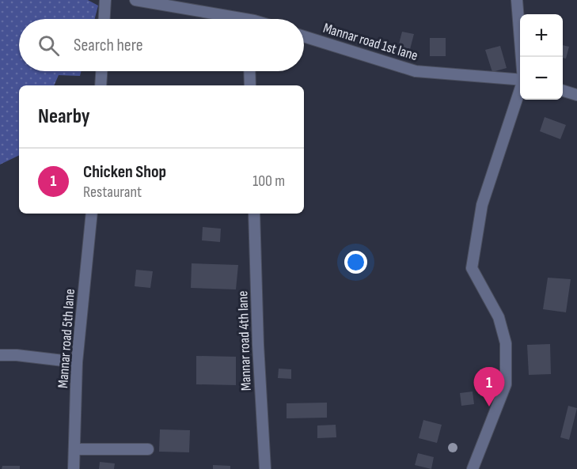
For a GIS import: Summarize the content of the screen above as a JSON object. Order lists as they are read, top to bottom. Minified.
{"streets":{"street":["Mannar road 1st lane","Mannar road 5th lane","Mannar road 4th lane"]},"page":{"map_buttons":["+","−"],"search":"Search here","heading":"Nearby","list":[{"mark":"1","name":"Chicken Shop","note":"Restaurant","value":"100 m"}],"pins":"1"}}
